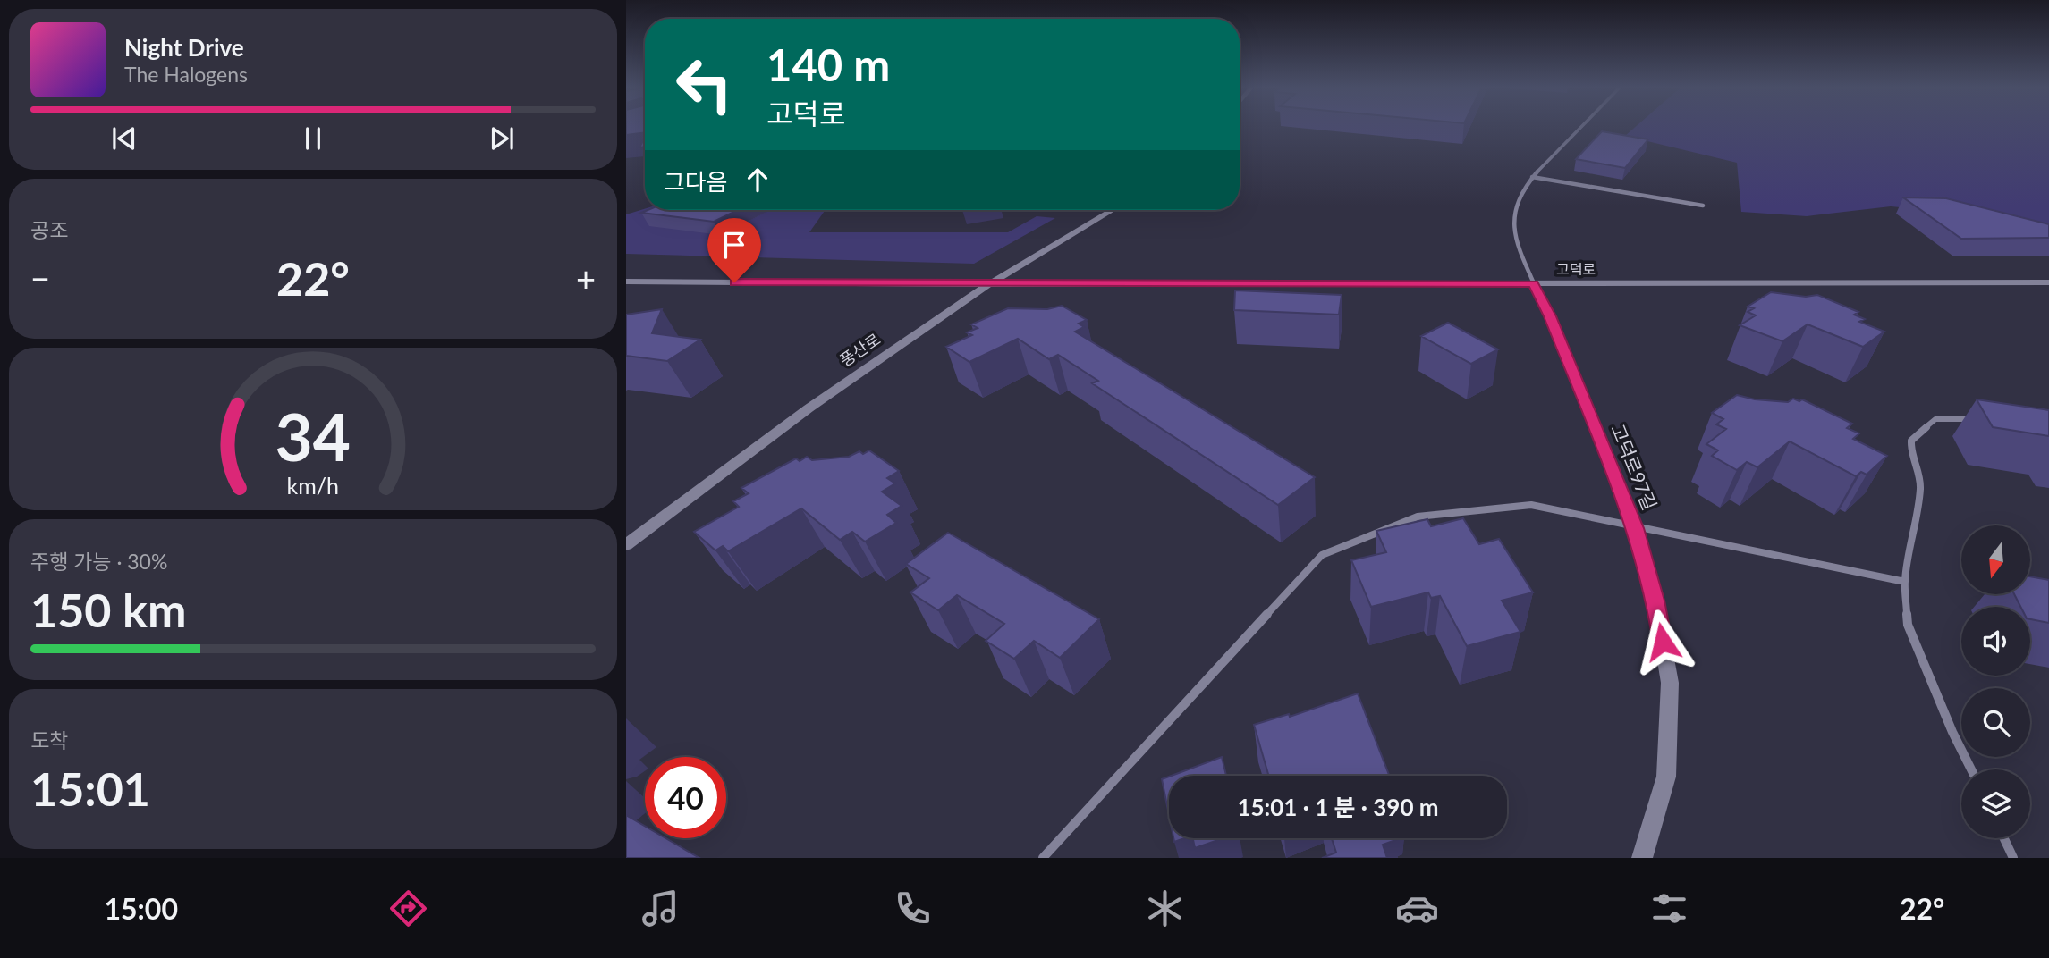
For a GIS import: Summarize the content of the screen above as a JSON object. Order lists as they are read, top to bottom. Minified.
{"streets":{"main road":["고덕로","풍산로","고덕로97길"]},"crossings":[["고덕로","풍산로"],["고덕로","고덕로97길"]],"north":"bottom","page":{"turn":["140 m","고덕로"],"song":["Night Drive","The Halogens"],"then":"그다음","tile":["공조",["주행 가능 · 30%","150 km"],["도착","15:01"]],"heat":["−","22°","+"],"limit":"40","trip":"15:01 · 1 분 · 390 m","tabs":["15:00","22°"],"gauge":["34","km/h"]}}
